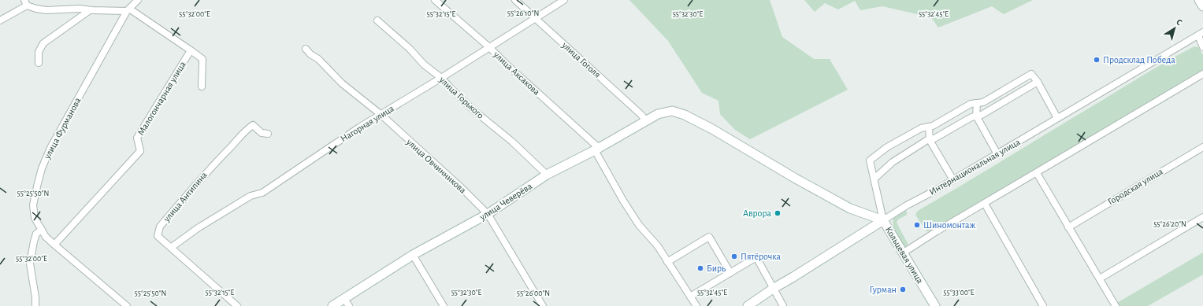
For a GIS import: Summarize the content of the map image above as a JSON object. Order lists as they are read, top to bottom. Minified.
{"streets":{"street":["улица Гоголя","улица Аксакова","улица Горького","Малогончарная улица","Нагорная улица","улица Фурманова","улица Овчинникова","Интернациональная улица","Городская улица","улица Антипина","улица Чеверёва","Кольцевая улица"]},"crossings":[["улица Гоголя","Нагорная улица"],["улица Гоголя","улица Чеверёва"],["улица Аксакова","Нагорная улица"],["улица Аксакова","улица Чеверёва"],["улица Горького","Нагорная улица"],["улица Горького","улица Чеверёва"],["Малогончарная улица","улица Фурманова"],["Нагорная улица","улица Овчинникова"],["Нагорная улица","улица Антипина"],["улица Овчинникова","улица Чеверёва"],["Интернациональная улица","улица Чеверёва"],["Интернациональная улица","Кольцевая улица"],["улица Чеверёва","Кольцевая улица"]],"places":["Продсклад Победа","Аврора","Шиномонтаж","Пятёрочка","Бирь","Гурман"],"north":"top right","coordinates":["55°26'10\"N","55°32'00\"E","55°32'15\"E","55°32'30\"E","55°32'45\"E","55°25'50\"N","55°26'20\"N","55°33'00\"E","55°26'00\"N"]}
